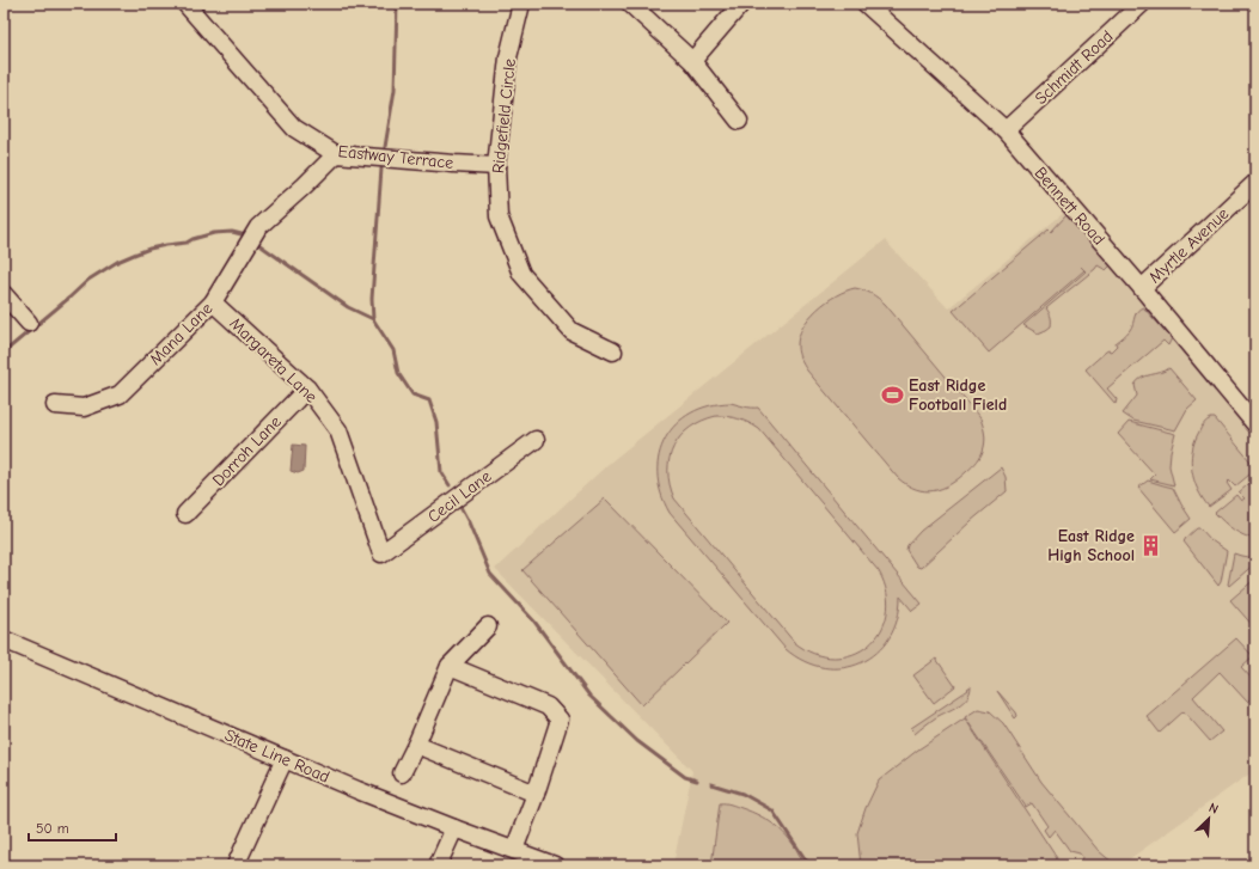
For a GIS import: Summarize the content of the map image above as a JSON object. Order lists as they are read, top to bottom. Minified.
{"streets":{"street":["Schmidt Road","Ridgefield Circle","Eastway Terrace","Bennett Road","Myrtle Avenue","Mana Lane","Margareta Lane","Dorroh Lane","Cecil Lane","State Line Road"]},"crossings":[["Schmidt Road","Bennett Road"],["Ridgefield Circle","Eastway Terrace"],["Eastway Terrace","Mana Lane"],["Bennett Road","Myrtle Avenue"],["Mana Lane","Margareta Lane"],["Margareta Lane","Dorroh Lane"],["Margareta Lane","Cecil Lane"]],"places":{"sports":["East Ridge Football Field"],"building":["East Ridge High School"]},"scale_bar":"50 m","north":"top right"}
